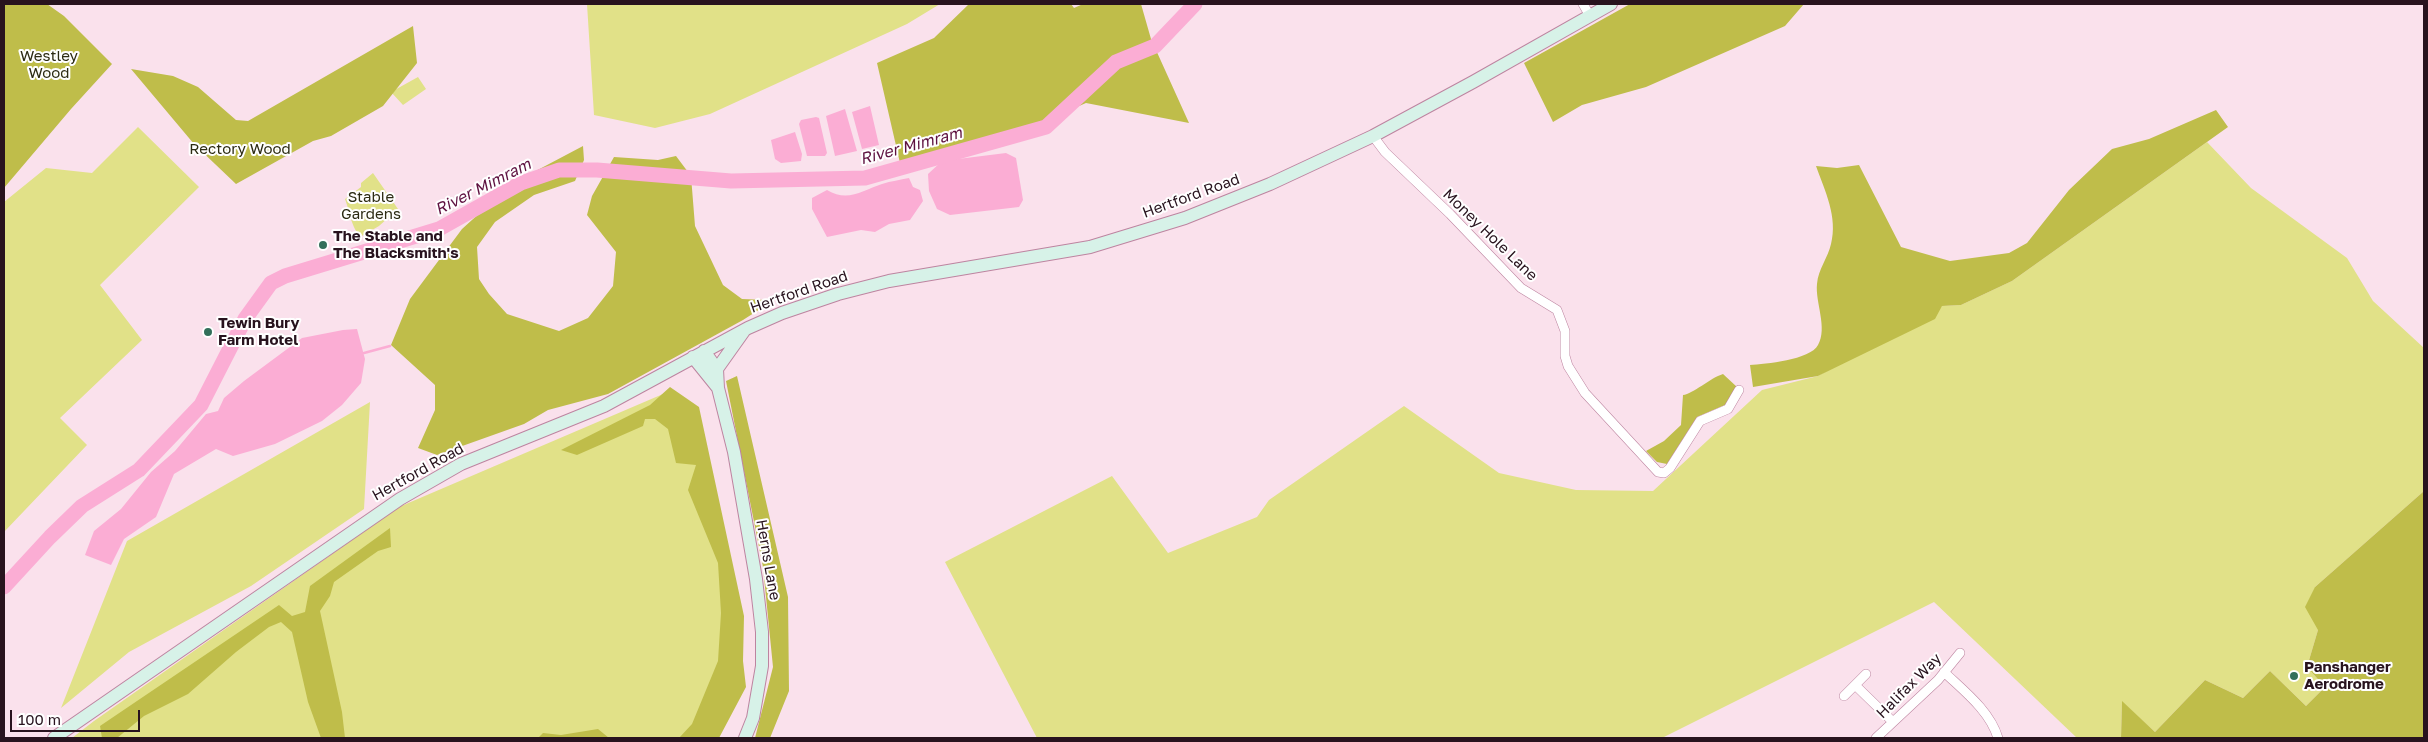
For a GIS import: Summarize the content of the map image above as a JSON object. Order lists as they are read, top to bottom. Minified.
{"streets":{"main road":["Hertford Road","Herns Lane"],"street":["Money Hole Lane","Halifax Way"]},"crossings":[["Hertford Road","Money Hole Lane"],["Hertford Road","Herns Lane"]],"water":["River Mimram"],"parks":["Westley Wood","Rectory Wood","Stable Gardens"],"places":["The Stable and The Blacksmith's","Tewin Bury Farm Hotel","Panshanger Aerodrome"],"scale_bar":"100 m"}
